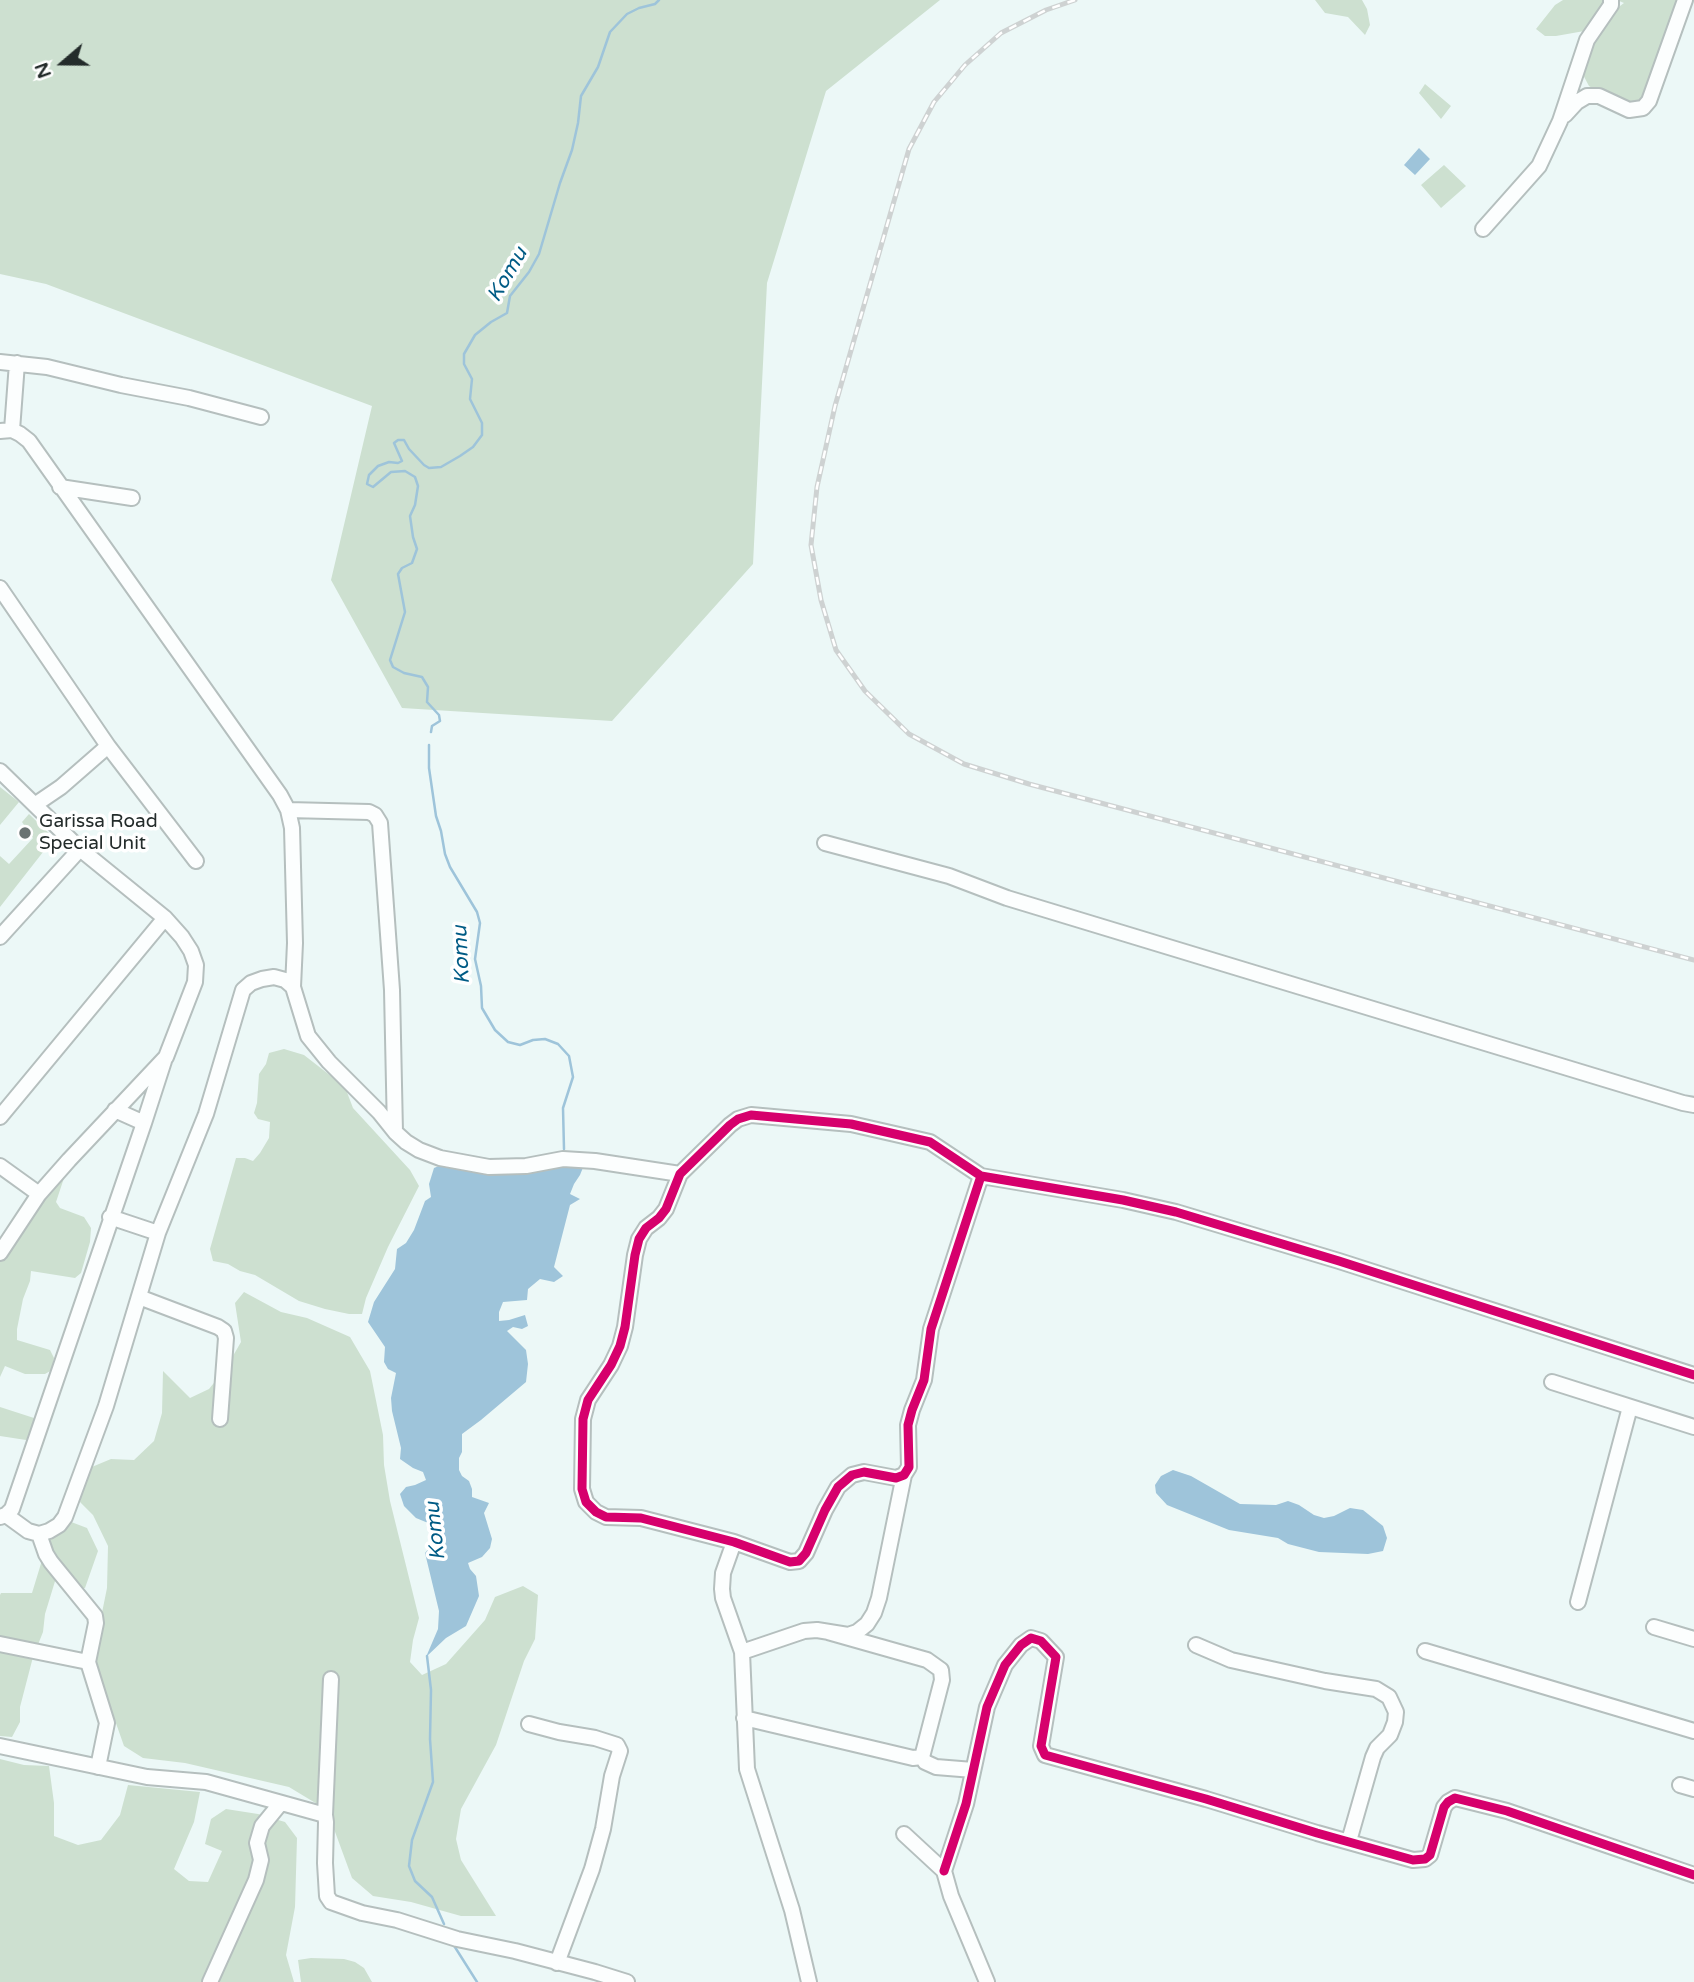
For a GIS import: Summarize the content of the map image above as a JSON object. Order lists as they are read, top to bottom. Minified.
{"water":["Komu"],"places":["Garissa Road Special Unit"],"north":"left"}
